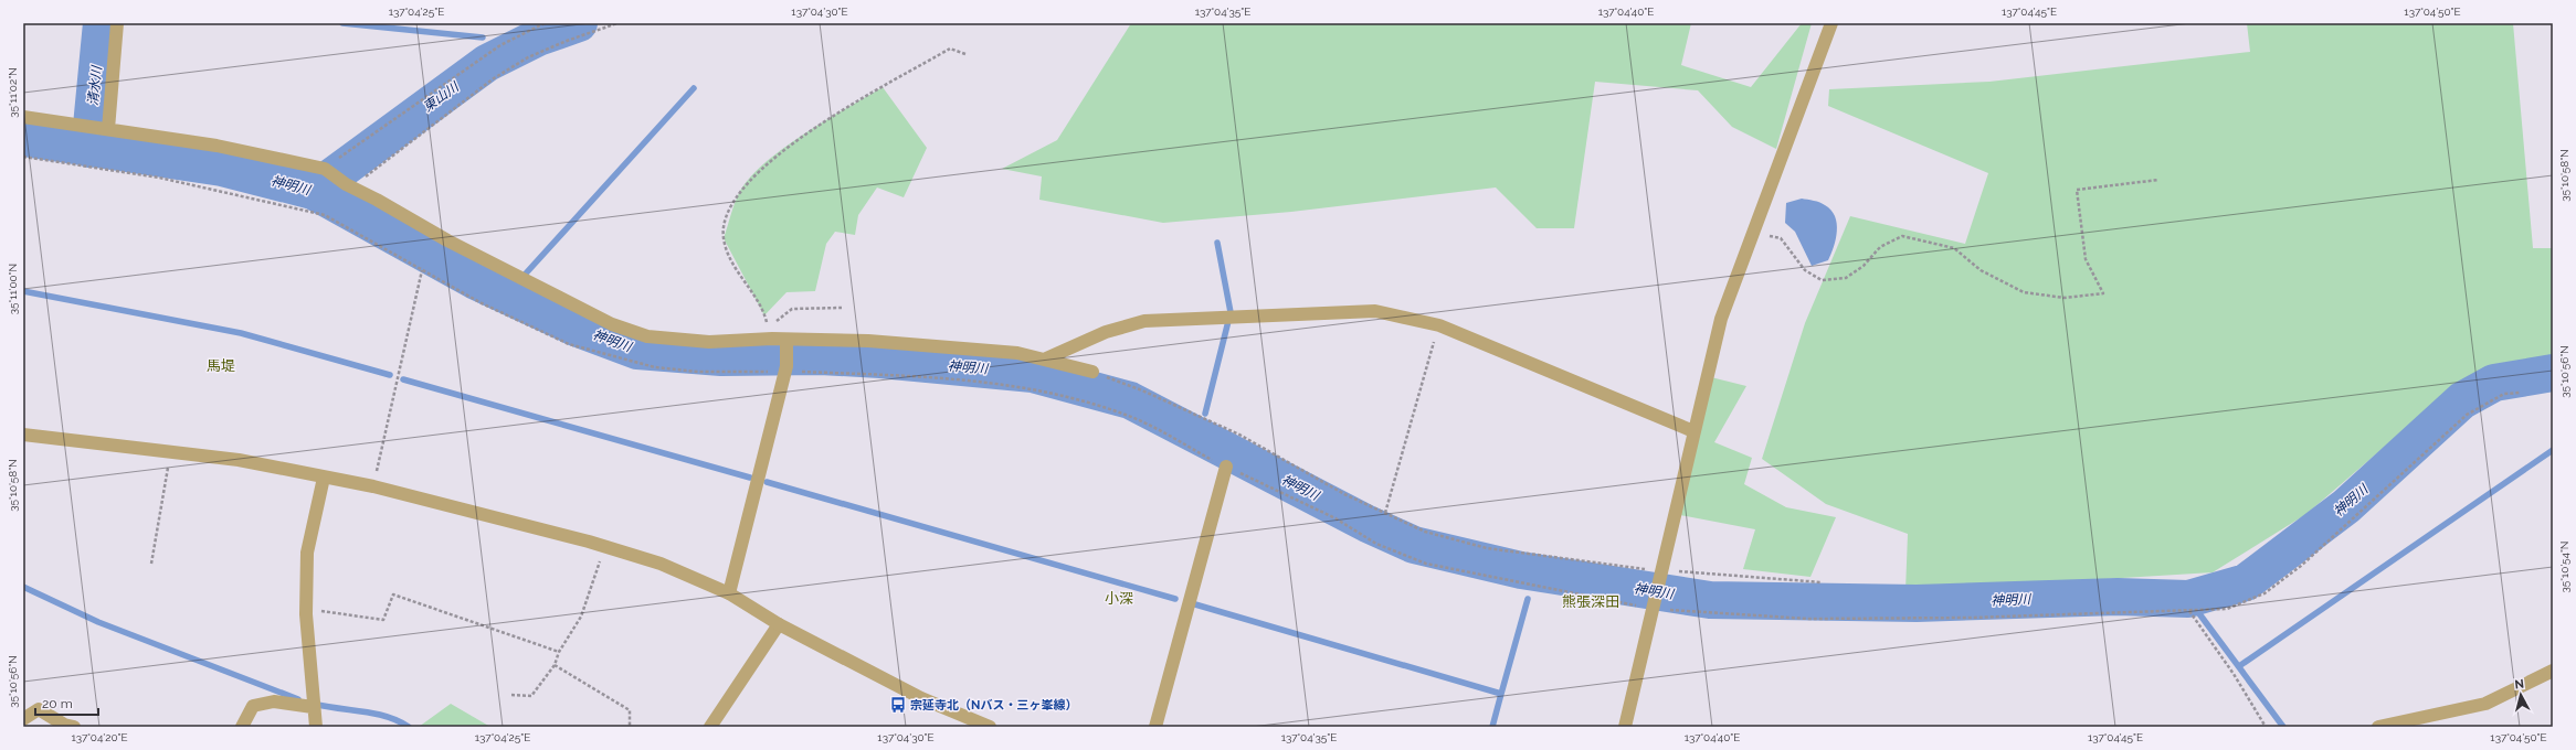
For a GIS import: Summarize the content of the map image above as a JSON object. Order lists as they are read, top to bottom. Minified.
{"districts":["馬堤","小深","熊張深田"],"water":["清水川","東山川","神明川"],"places":{"bus stop":["宗延寺北（Nバス・三ヶ峯線）"]},"scale_bar":"20 m","north":"top","coordinates":["137°04'25\"E","137°04'30\"E","137°04'35\"E","137°04'40\"E","137°04'45\"E","137°04'50\"E","35°11'02\"N","35°10'58\"N","35°11'00\"N","35°10'56\"N","35°10'54\"N","137°04'20\"E"]}
